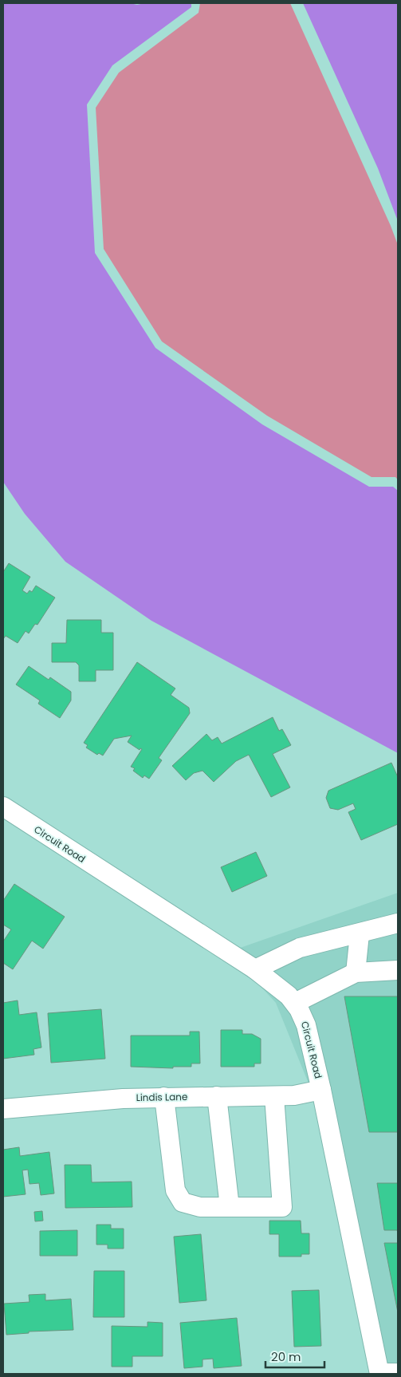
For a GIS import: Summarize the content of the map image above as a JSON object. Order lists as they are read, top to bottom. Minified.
{"streets":{"street":["Circuit Road","Lindis Lane"]},"crossings":[["Circuit Road","Lindis Lane"]],"scale_bar":"20 m"}
